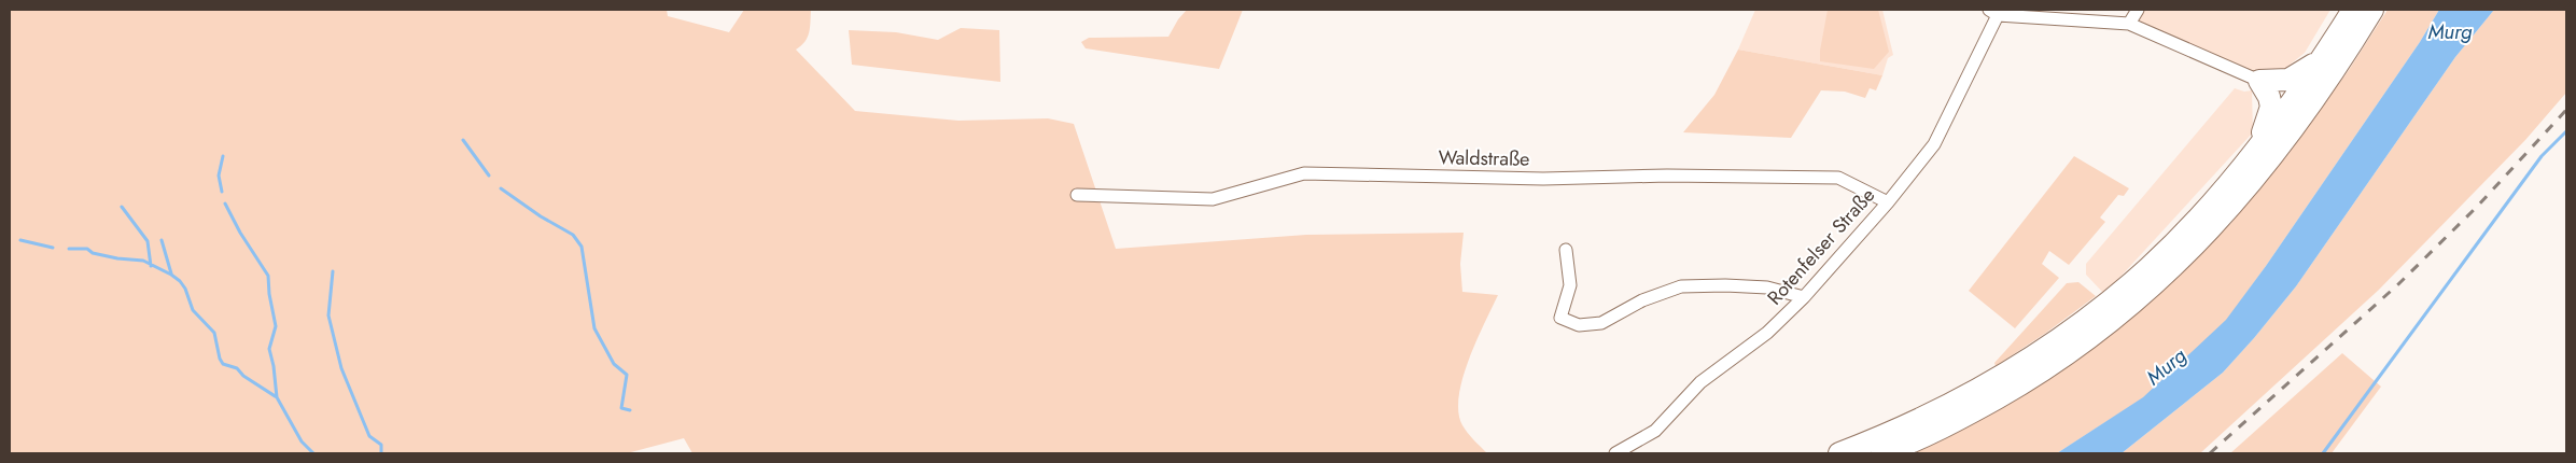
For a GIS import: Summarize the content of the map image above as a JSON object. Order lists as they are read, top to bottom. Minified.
{"streets":{"street":["Waldstraße","Rotenfelser Straße"]},"crossings":[["Waldstraße","Rotenfelser Straße"]],"water":["Murg"]}
